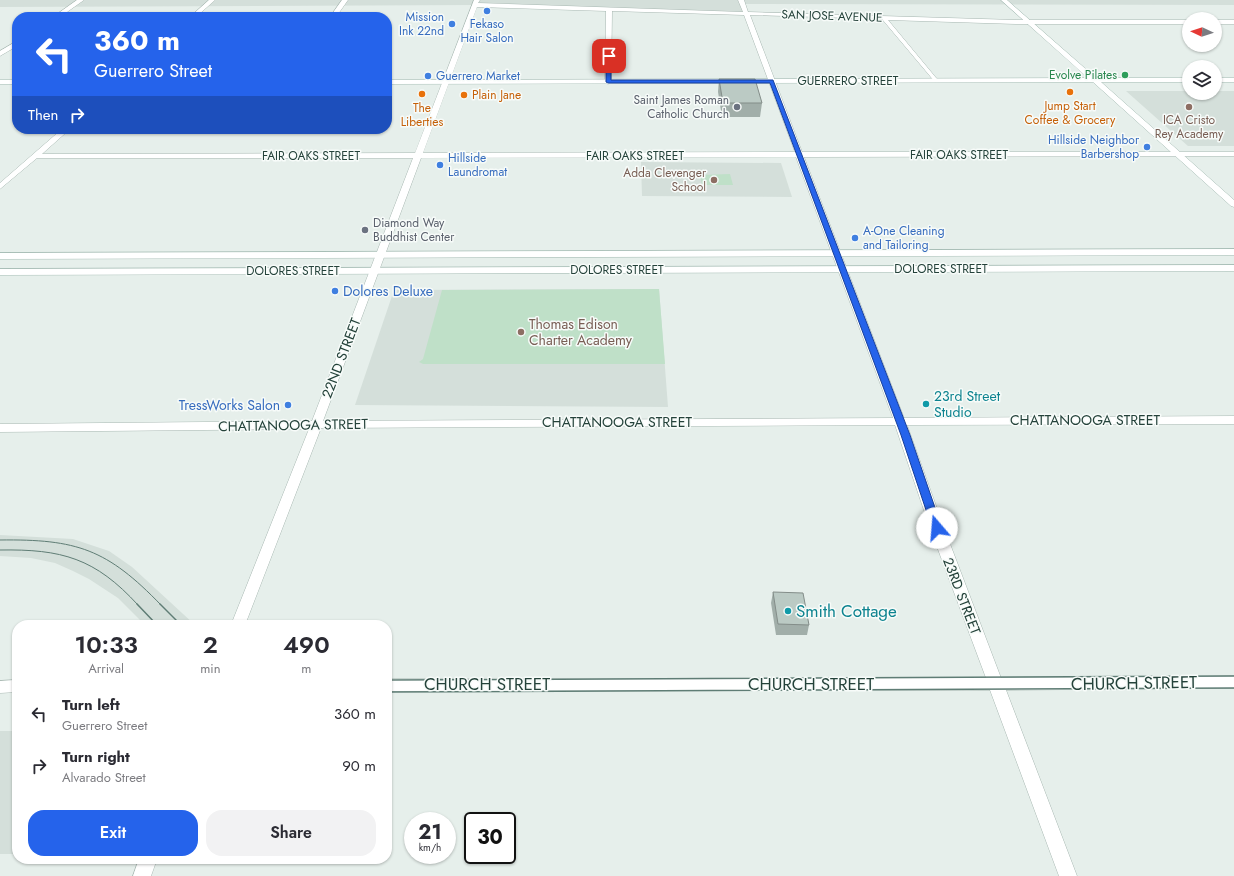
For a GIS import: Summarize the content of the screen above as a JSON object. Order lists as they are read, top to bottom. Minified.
{"streets":{"street":["SAN JOSE AVENUE","GUERRERO STREET","FAIR OAKS STREET","DOLORES STREET","22ND STREET","CHATTANOOGA STREET","23RD STREET","CHURCH STREET"]},"crossings":[["SAN JOSE AVENUE","22ND STREET"],["SAN JOSE AVENUE","23RD STREET"],["GUERRERO STREET","22ND STREET"],["GUERRERO STREET","23RD STREET"],["FAIR OAKS STREET","22ND STREET"],["FAIR OAKS STREET","23RD STREET"],["DOLORES STREET","22ND STREET"],["DOLORES STREET","23RD STREET"],["22ND STREET","CHATTANOOGA STREET"],["CHATTANOOGA STREET","23RD STREET"],["23RD STREET","CHURCH STREET"]],"places":["Fekaso Hair Salon","Mission Ink 22nd","Evolve Pilates","Guerrero Market","Jump Start Coffee & Grocery","The Liberties","Plain Jane","Saint James Roman Catholic Church","ICA Cristo Rey Academy","Hillside Neighbor Barbershop","Hillside Laundromat","Adda Clevenger School","Diamond Way Buddhist Center","A-One Cleaning and Tailoring","Dolores Deluxe","Thomas Edison Charter Academy","23rd Street Studio","TressWorks Salon","Smith Cottage"],"north":"left","page":{"turn":["360 m","Guerrero Street"],"then":"Then","eta":["10:33","Arrival","2","min","490","m"],"list":[{"name":"Turn left","note":"Guerrero Street","value":"360 m"},{"name":"Turn right","note":"Alvarado Street","value":"90 m"}],"buttons":["Exit","Share"],"speed":"21 km/h","limit":"30"}}
